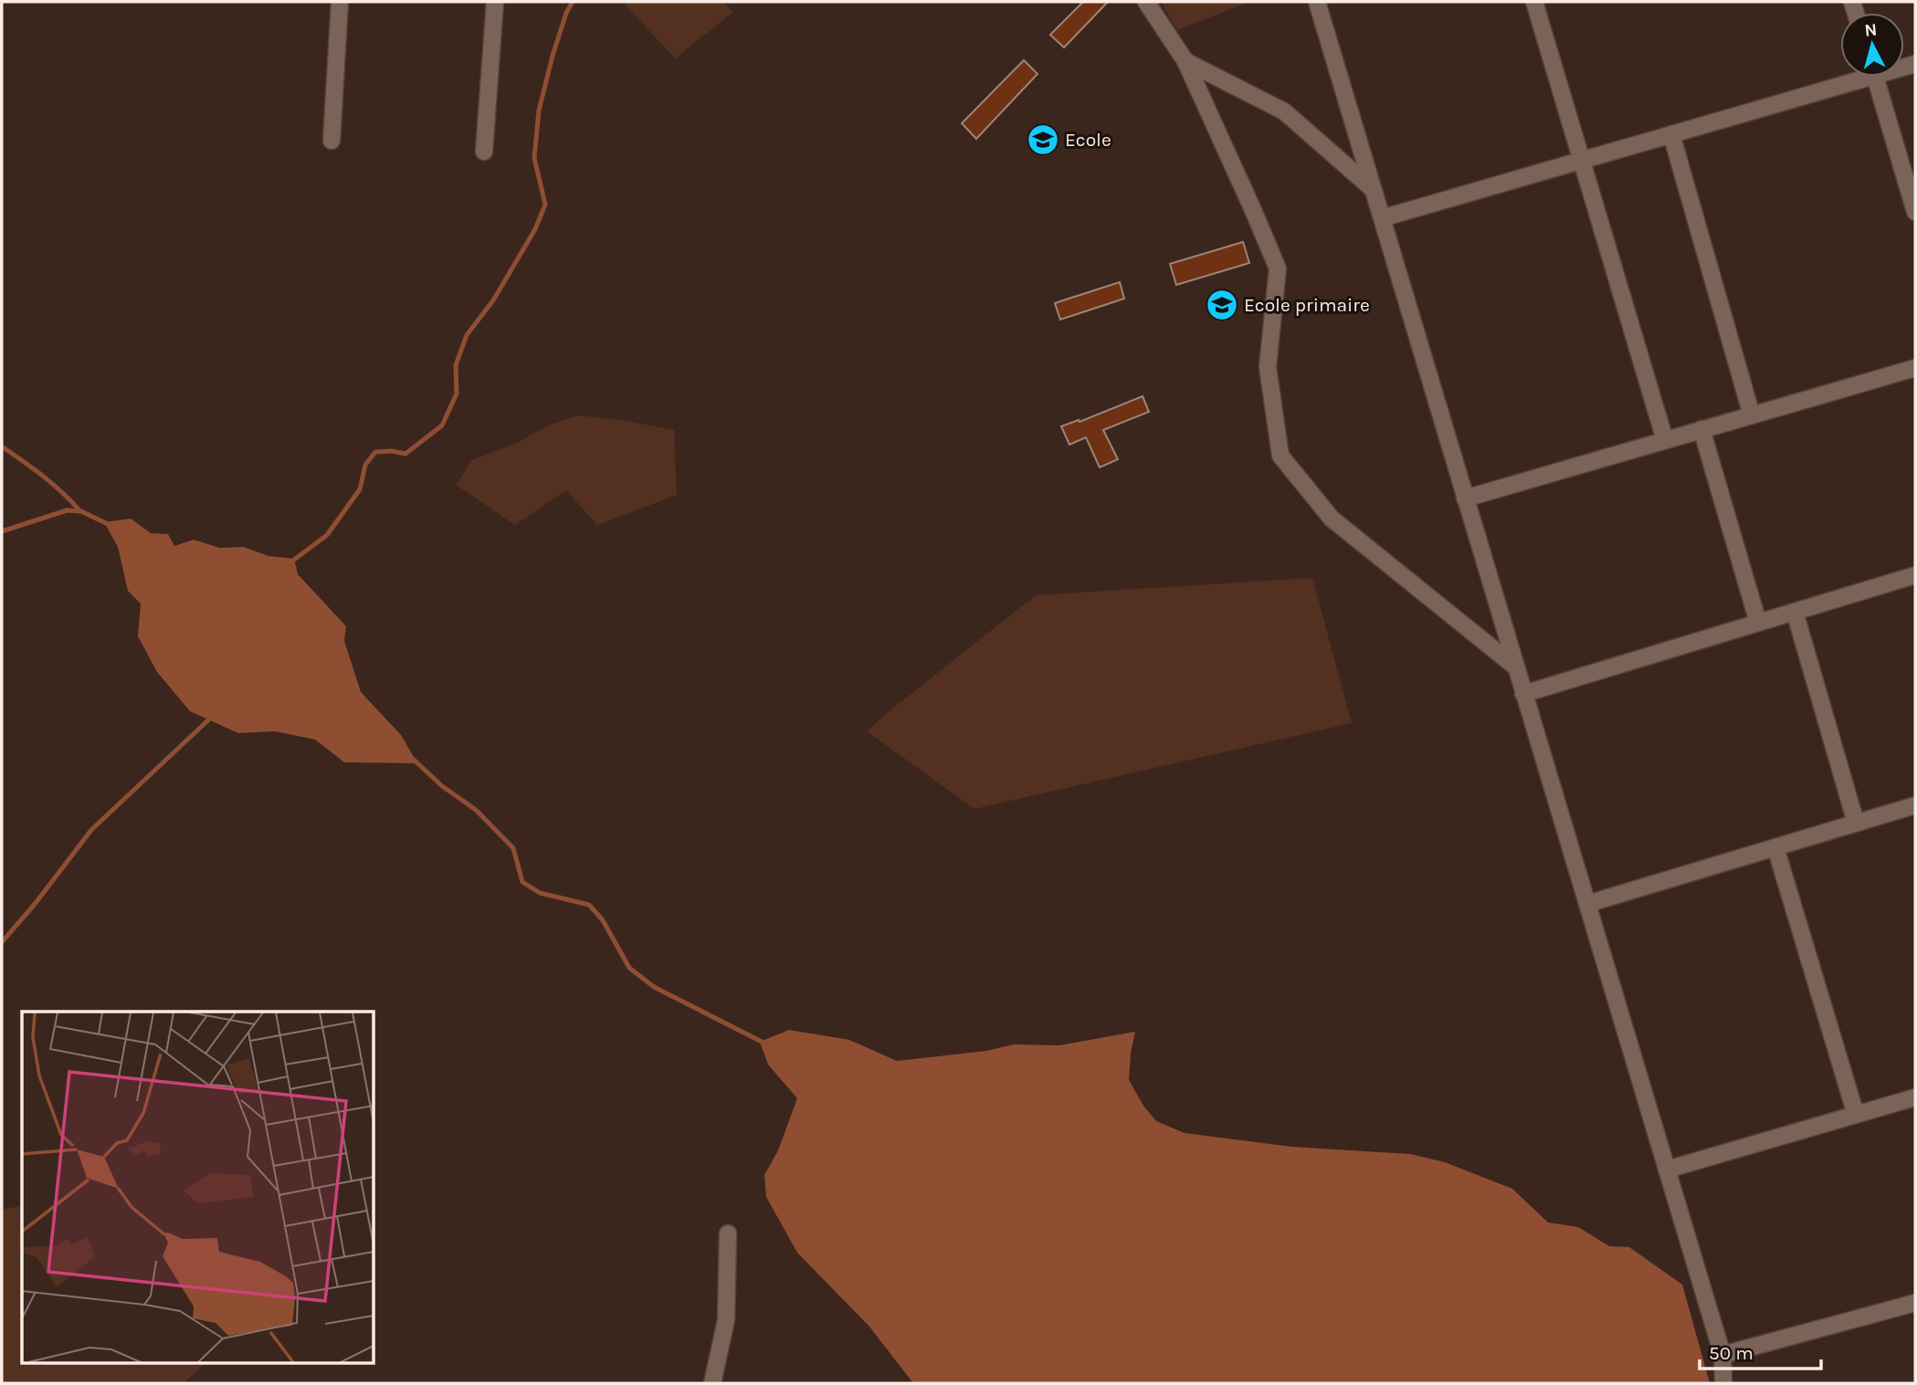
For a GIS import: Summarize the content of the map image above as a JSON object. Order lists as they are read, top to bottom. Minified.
{"places":{"school or university":["Ecole","Ecole primaire"]},"scale_bar":"50 m","north":"top"}
